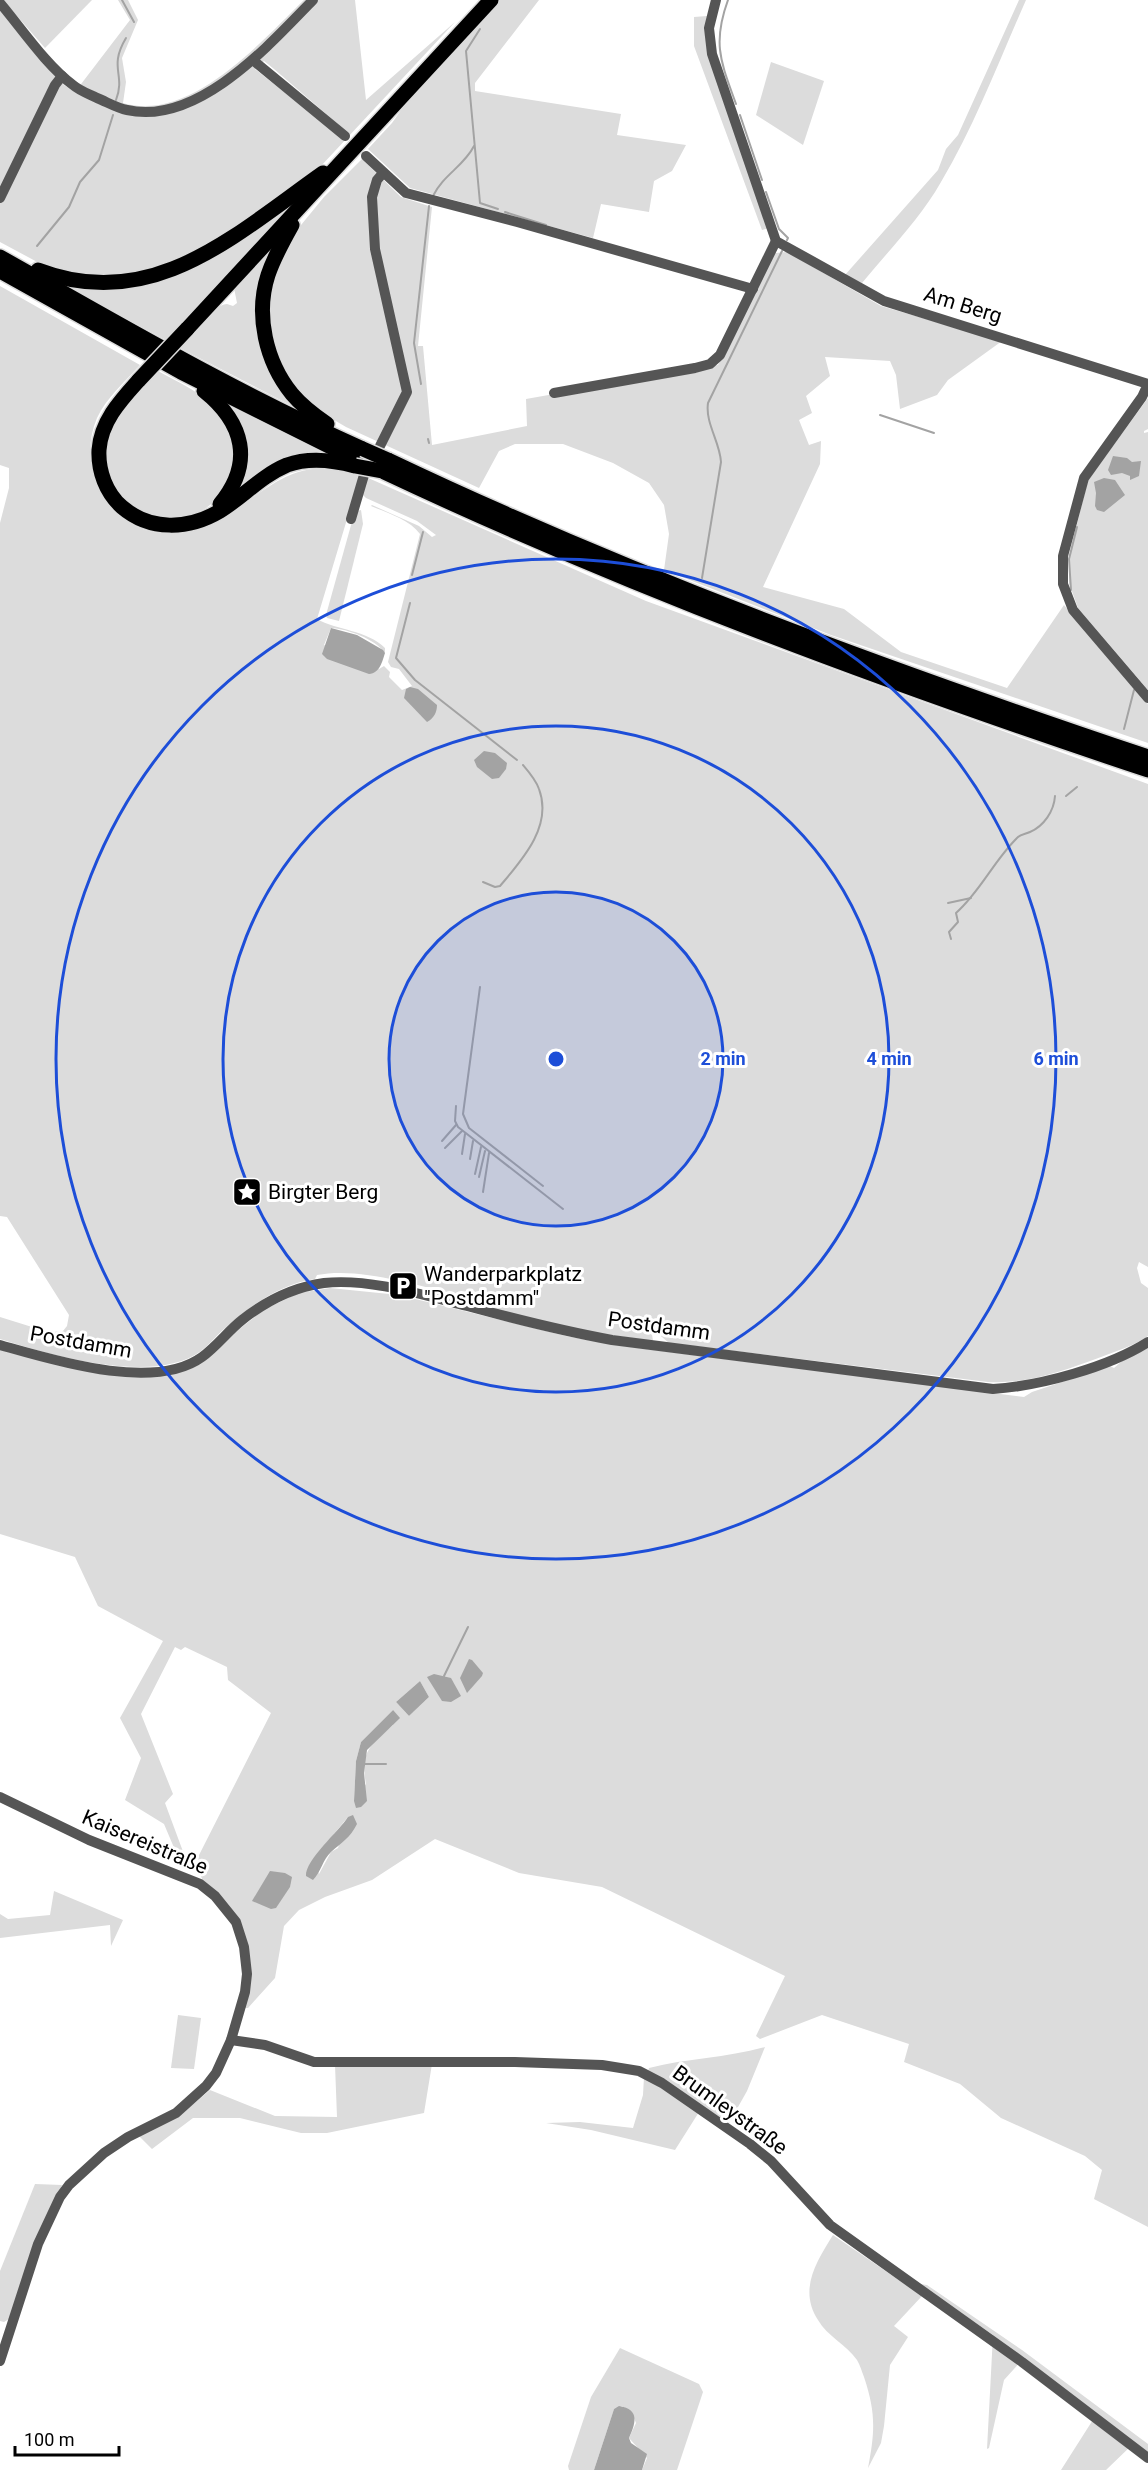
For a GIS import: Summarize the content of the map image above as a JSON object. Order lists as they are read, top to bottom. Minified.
{"streets":{"street":["Am Berg","Postdamm","Kaisereistraße","Brumleystraße"]},"crossings":[["Kaisereistraße","Brumleystraße"]],"places":{"place":["Birgter Berg"],"parking":["Wanderparkplatz \"Postdamm\""]},"scale_bar":"100 m","rings":["2 min","4 min","6 min"]}
